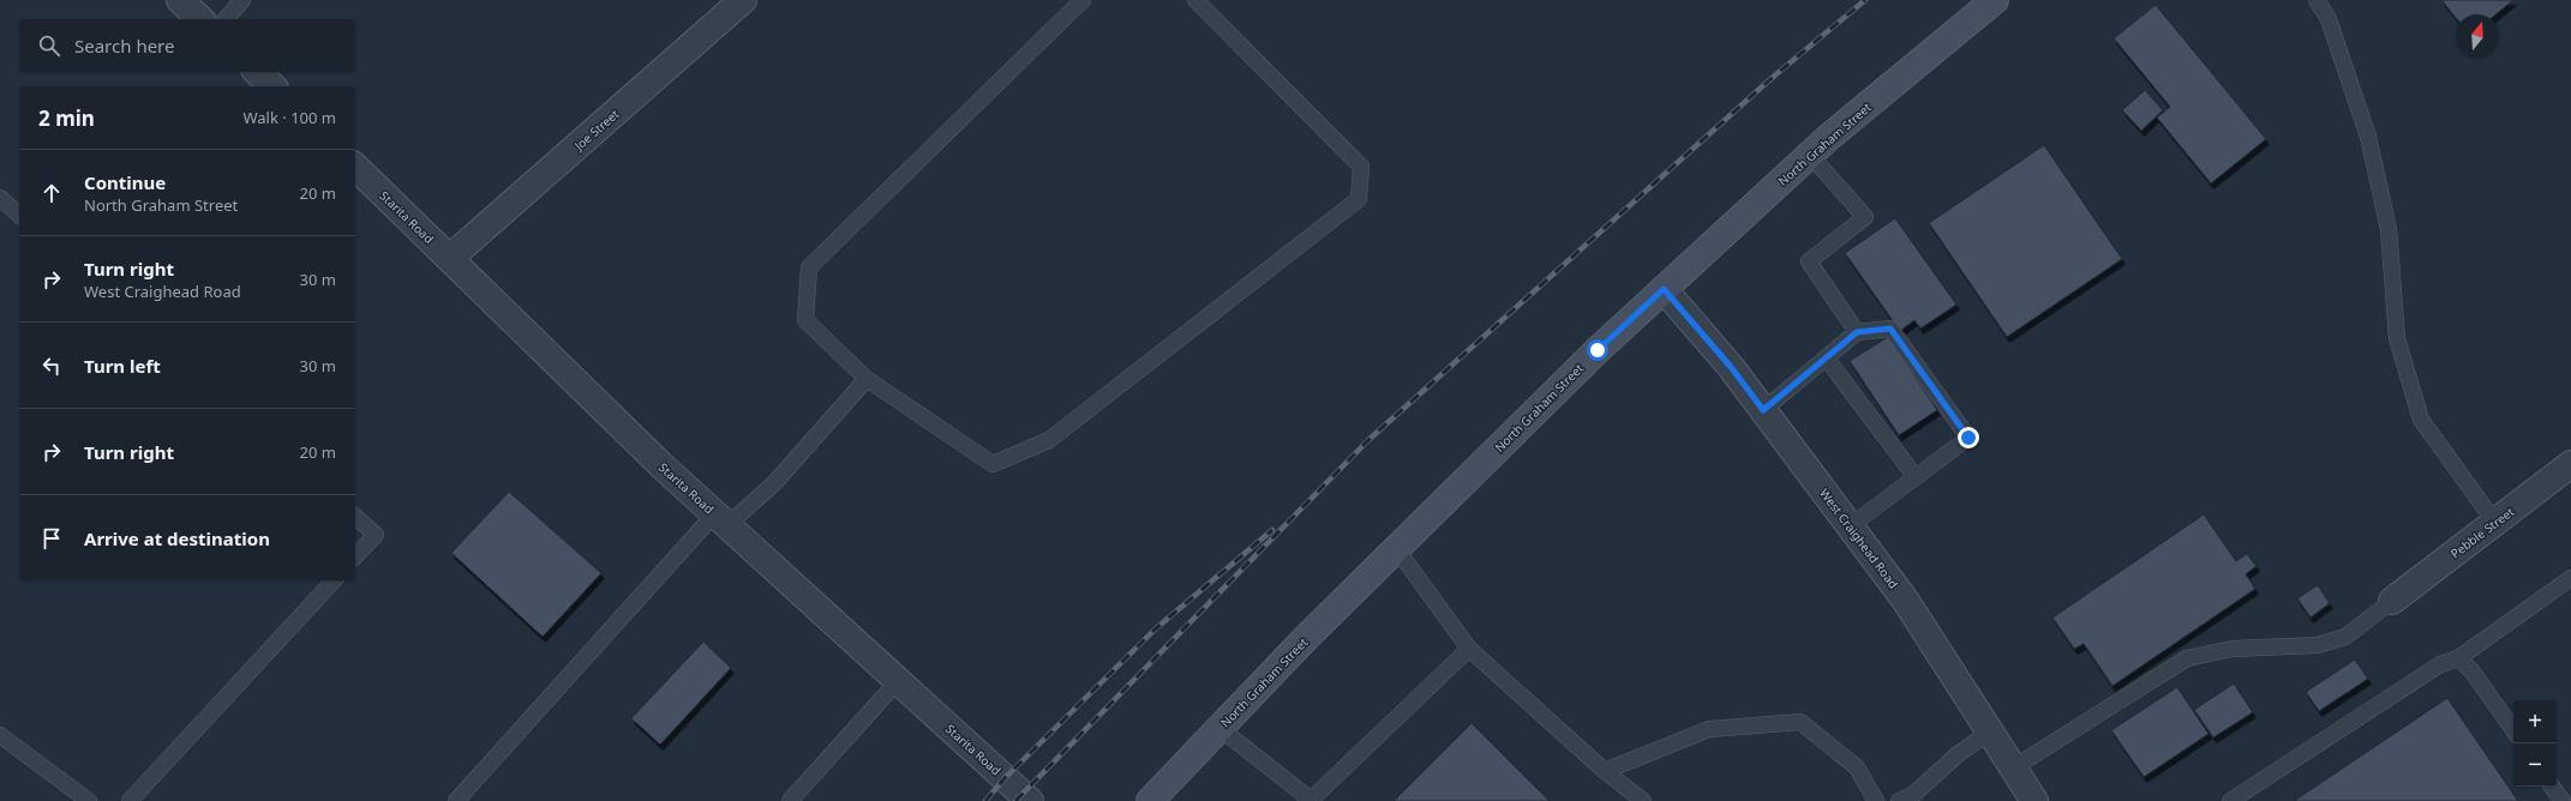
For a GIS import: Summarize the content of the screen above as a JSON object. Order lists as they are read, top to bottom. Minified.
{"streets":{"main road":["North Graham Street"],"street":["Joe Street","Starita Road","Pebble Street","West Craighead Road"]},"crossings":[["Joe Street","Starita Road"],["North Graham Street","West Craighead Road"]],"north":"top","page":{"search":"Search here","heading":["2 min","Walk · 100 m"],"list":[["Continue","North Graham Street","20 m"],["Turn right","West Craighead Road","30 m"],["Turn left","30 m"],["Turn right","20 m"],"Arrive at destination"],"map_buttons":["+","−"]}}
